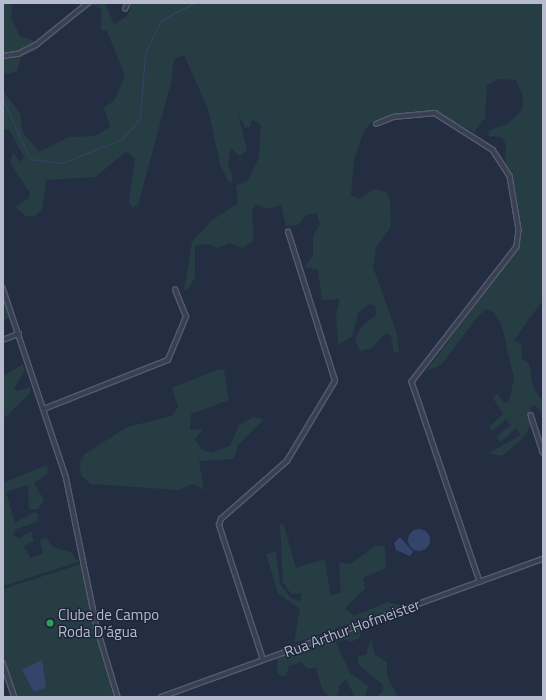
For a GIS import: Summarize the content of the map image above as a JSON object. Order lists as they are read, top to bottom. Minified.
{"streets":{"street":["Rua Arthur Hofmeister"]},"places":["Clube de Campo Roda D'água"]}
